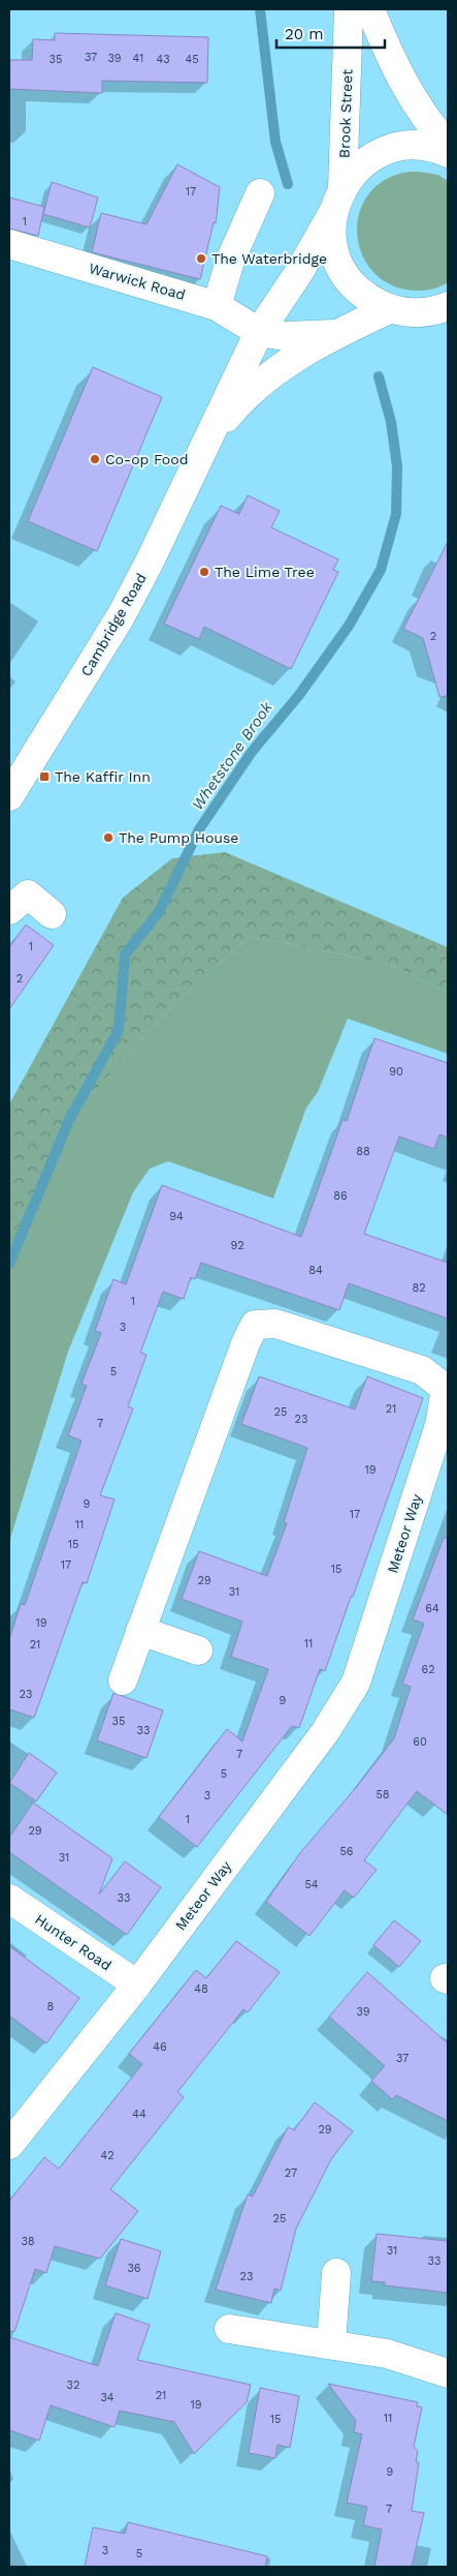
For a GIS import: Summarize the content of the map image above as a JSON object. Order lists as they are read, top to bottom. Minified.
{"streets":{"street":["Brook Street","Warwick Road","Cambridge Road","Meteor Way","Hunter Road"]},"crossings":[["Brook Street","Cambridge Road"],["Warwick Road","Cambridge Road"],["Meteor Way","Hunter Road"]],"water":["Whetstone Brook"],"places":{"other":["The Waterbridge","Co-op Food","The Lime Tree","The Pump House"],"transit":["The Kaffir Inn"]},"house_numbers":["37","39","41","35","43","45","17","1","2","1","2","90","88","86","94","92","84","82","1","3","5","21","25","23","7","19","9","17","11","15","17","15","29","31","64","19","11","21","62","23","9","35","33","60","7","5","58","3","1","29","56","31","54","33","48","8","39","46","37","44","29","42","27","25","38","31","33","36","23","32","21","34","19","11","15","9","7","3","5"],"scale_bar":"20 m"}
